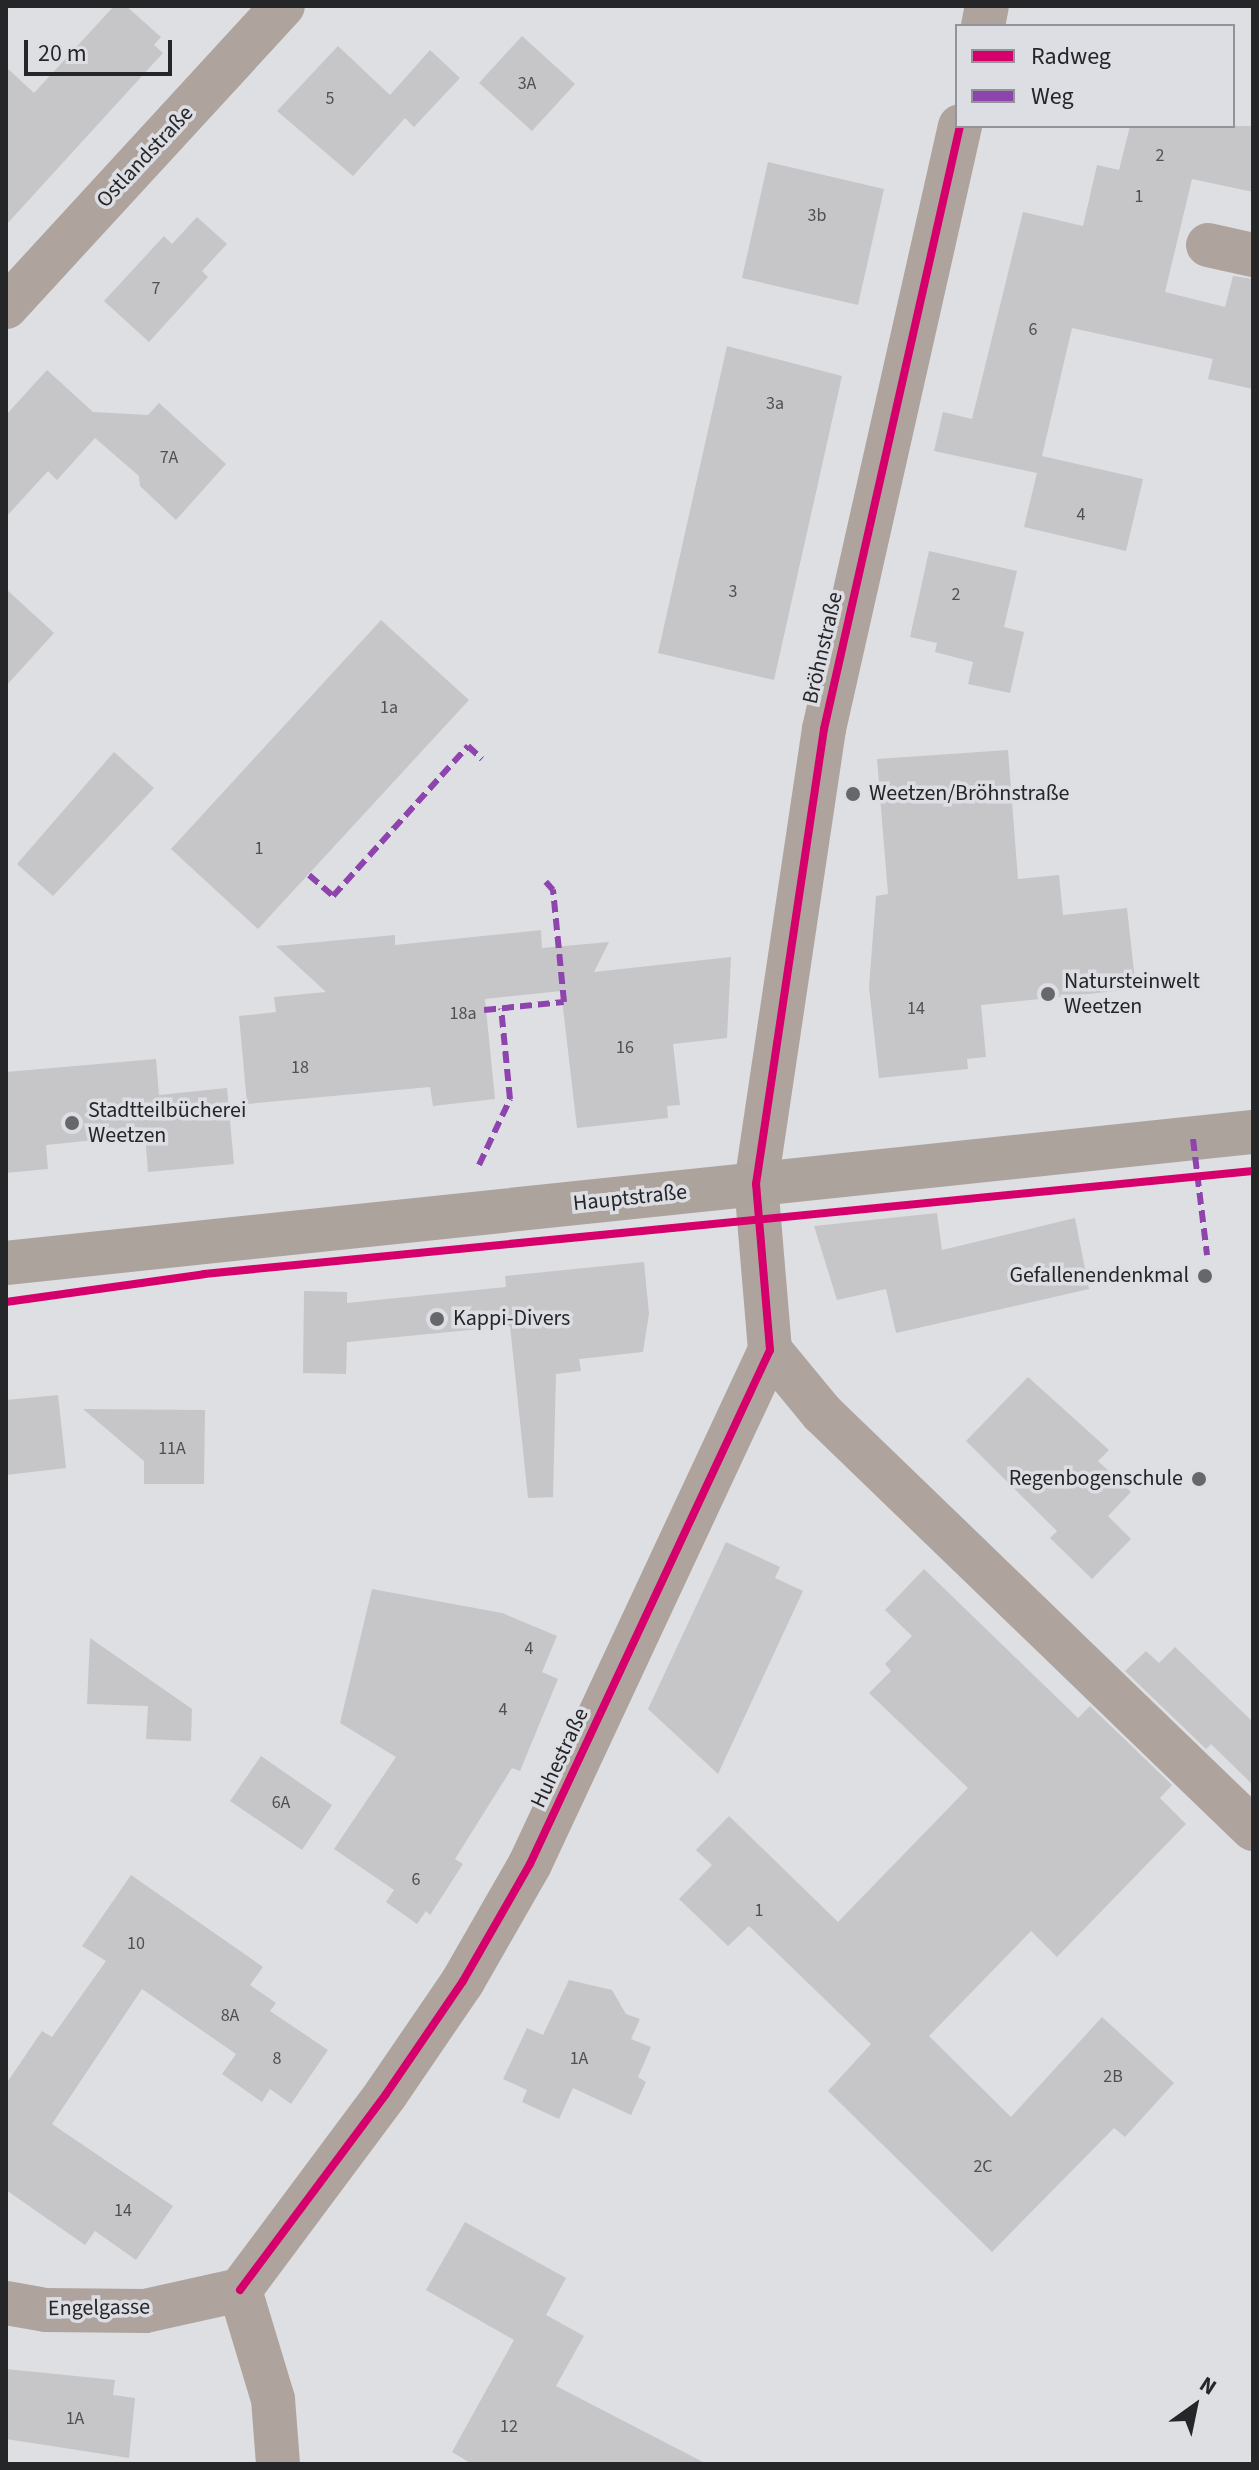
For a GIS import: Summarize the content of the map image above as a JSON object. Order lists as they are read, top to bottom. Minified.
{"streets":{"street":["Ostlandstraße","Bröhnstraße","Hauptstraße","Huhestraße","Engelgasse"]},"crossings":[["Bröhnstraße","Hauptstraße"],["Bröhnstraße","Huhestraße"],["Hauptstraße","Huhestraße"],["Huhestraße","Engelgasse"]],"places":["Weetzen/Bröhnstraße","Natursteinwelt Weetzen","Stadtteilbücherei Weetzen","Gefallenendenkmal","Kappi-Divers","Regenbogenschule"],"house_numbers":["3A","5","2","1","3b","7","6","3a","7A","4","3","2","1a","1","14","18a","16","18","11A","4","4","6A","6","1","10","8A","8","1A","2B","2C","14","1A","12"],"legend":["Radweg","Weg"],"scale_bar":"20 m","north":"top right"}
